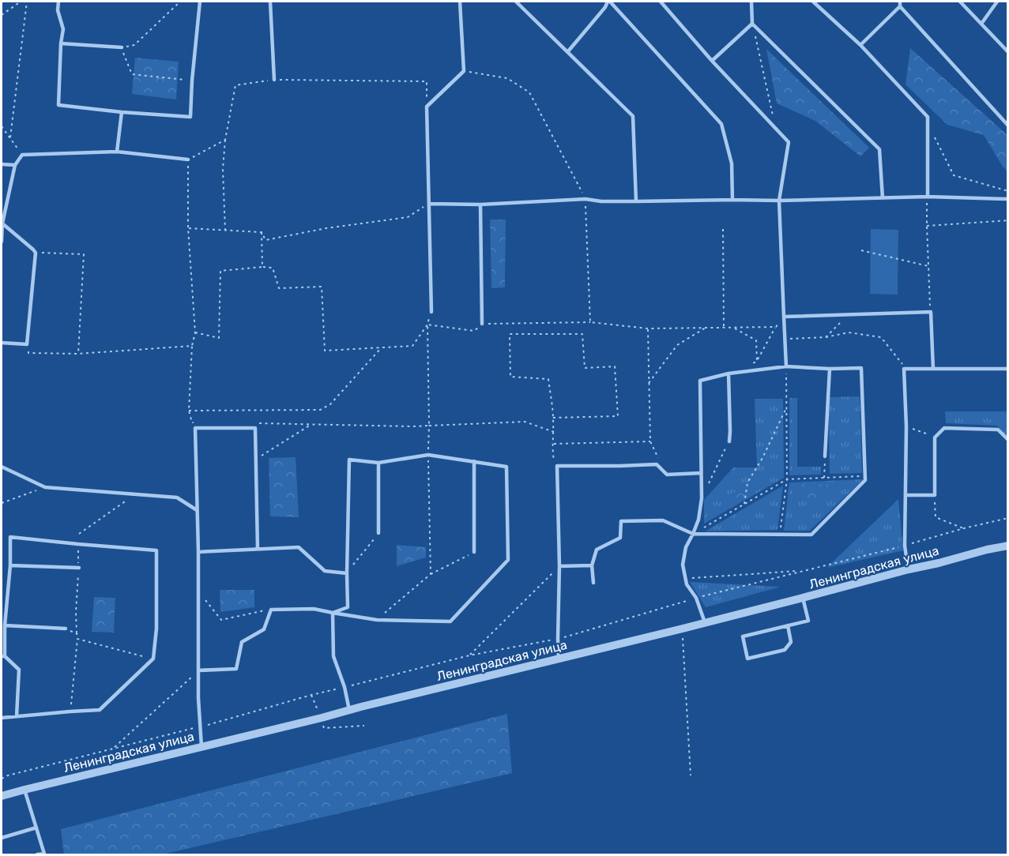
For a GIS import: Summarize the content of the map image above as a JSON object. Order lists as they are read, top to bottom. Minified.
{"streets":{"street":["Ленинградская улица"]}}
